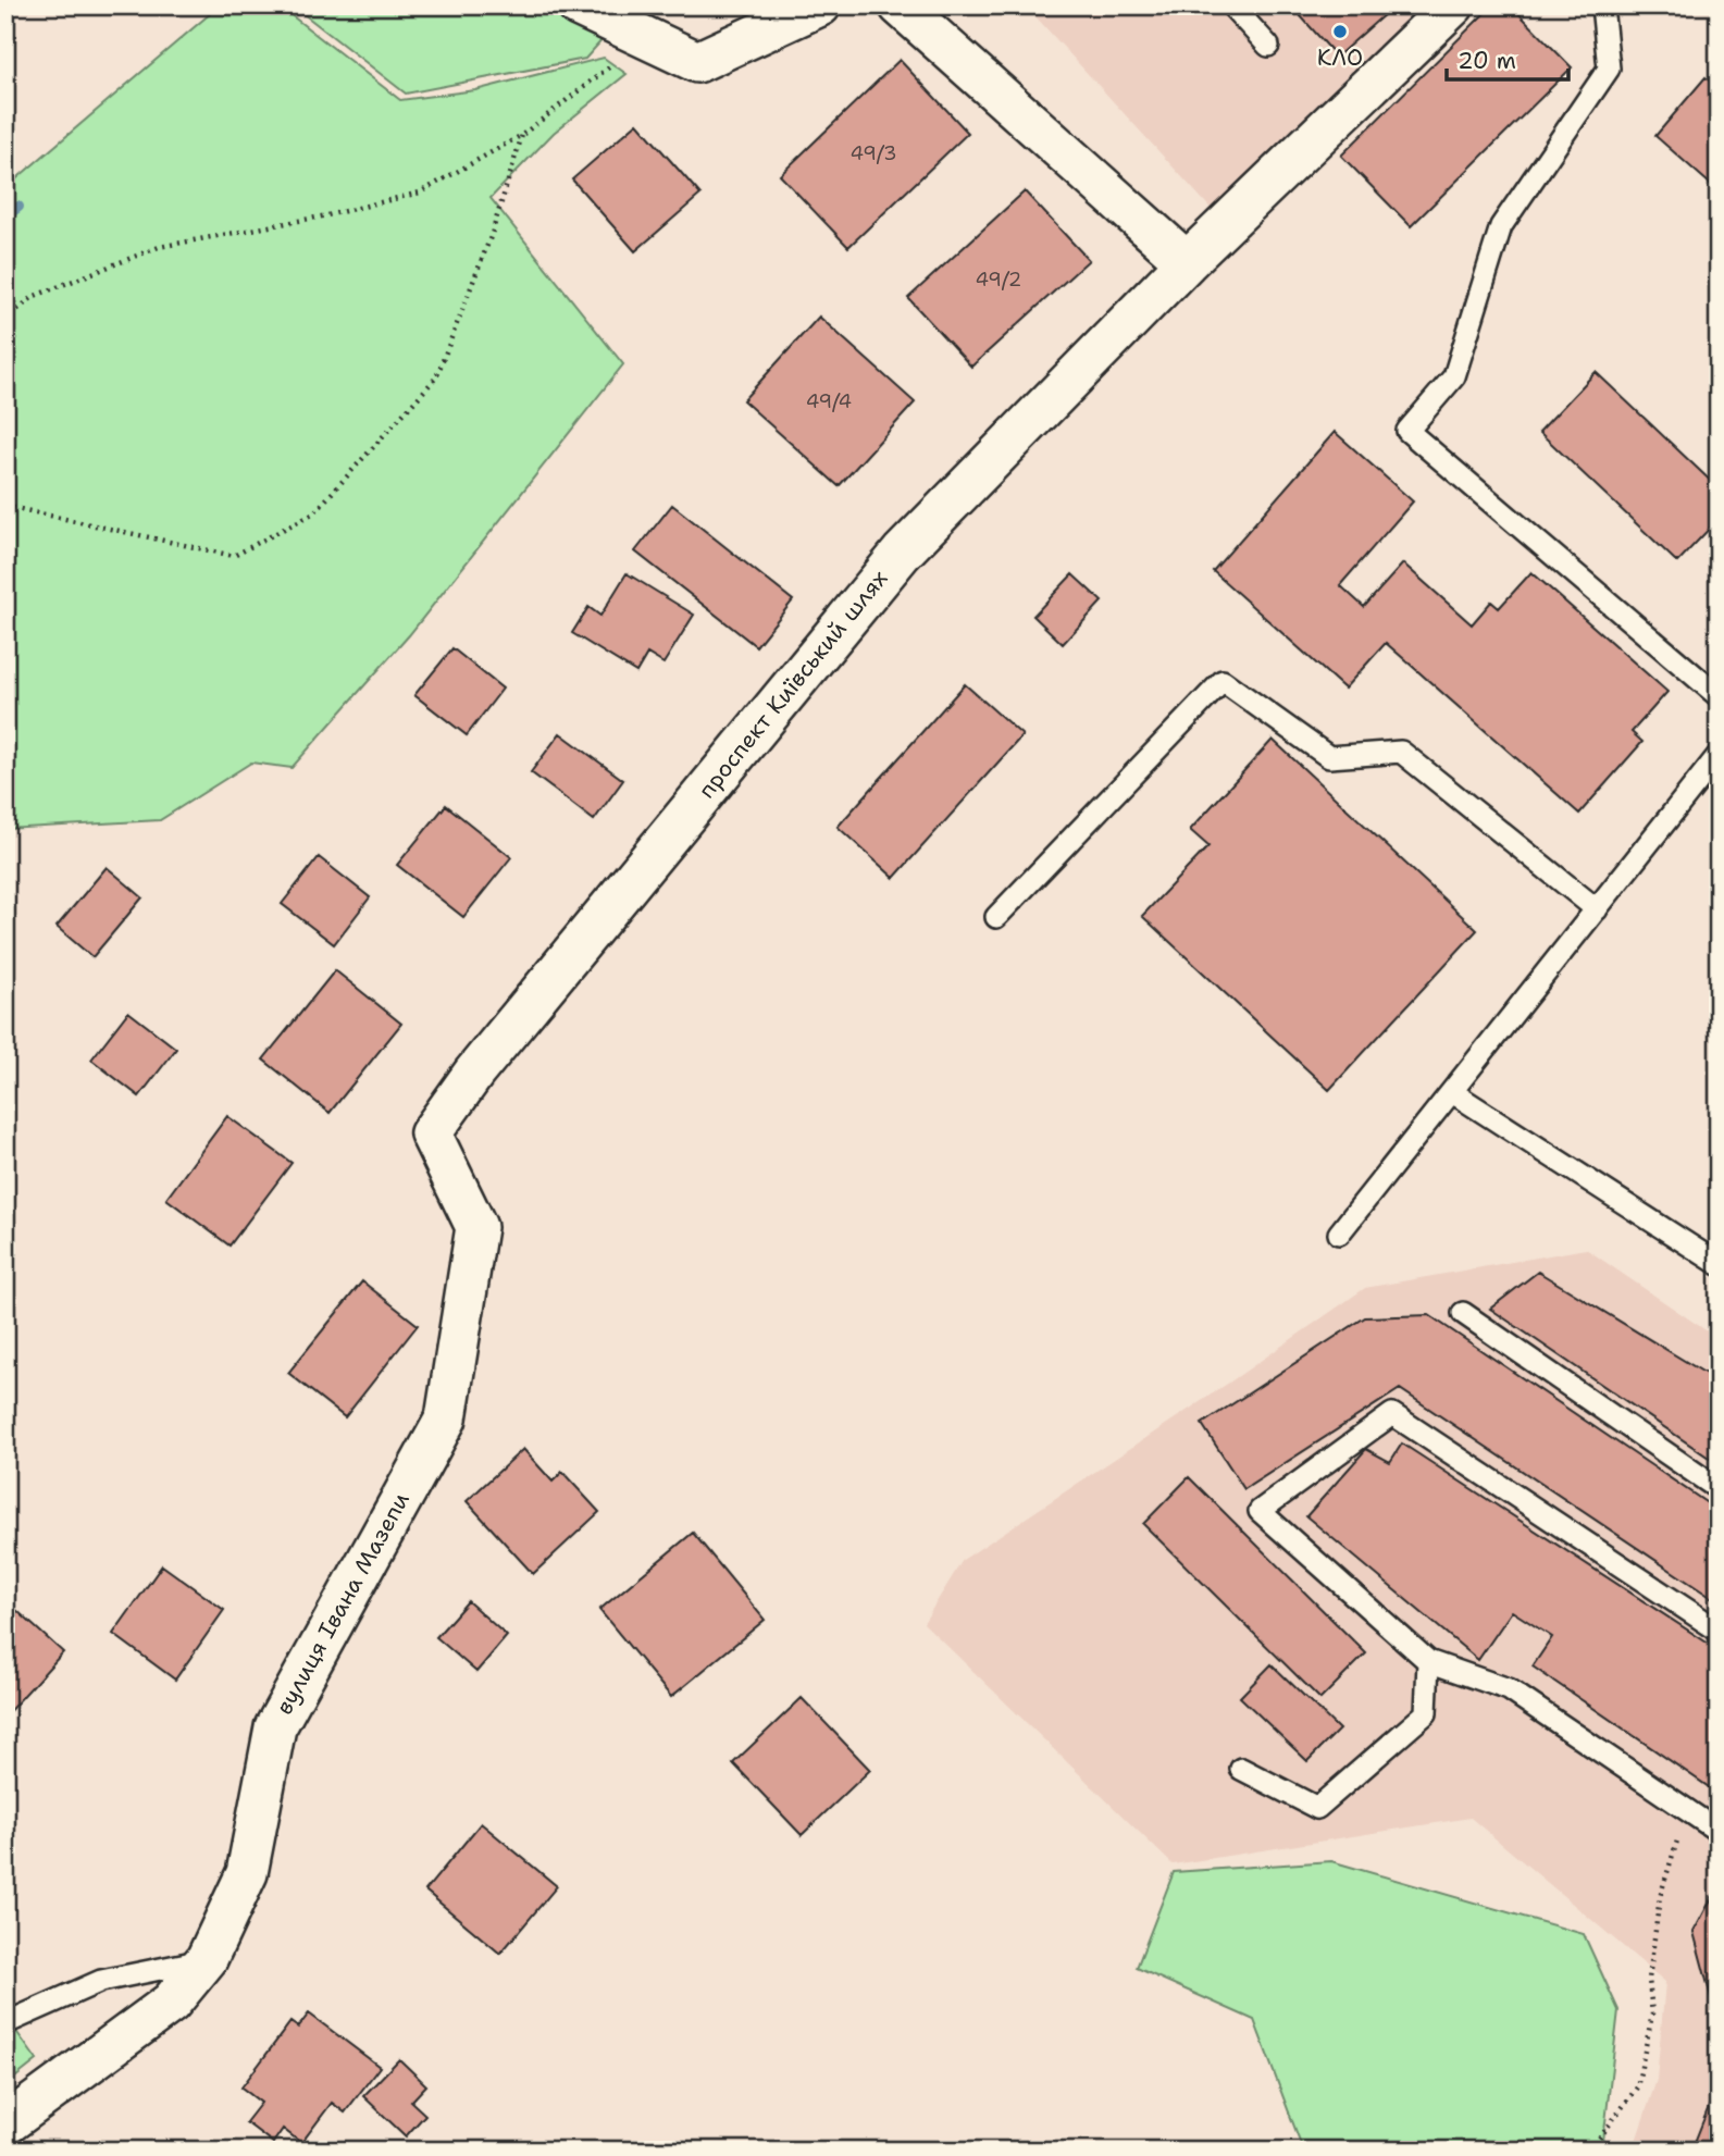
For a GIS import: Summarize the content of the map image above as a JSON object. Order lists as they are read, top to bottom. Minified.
{"streets":{"street":["проспект Київський шлях","вулиця Івана Мазепи"]},"crossings":[["проспект Київський шлях","вулиця Івана Мазепи"]],"places":["КЛО"],"house_numbers":["49/3","49/2","49/4"],"scale_bar":"20 m"}
